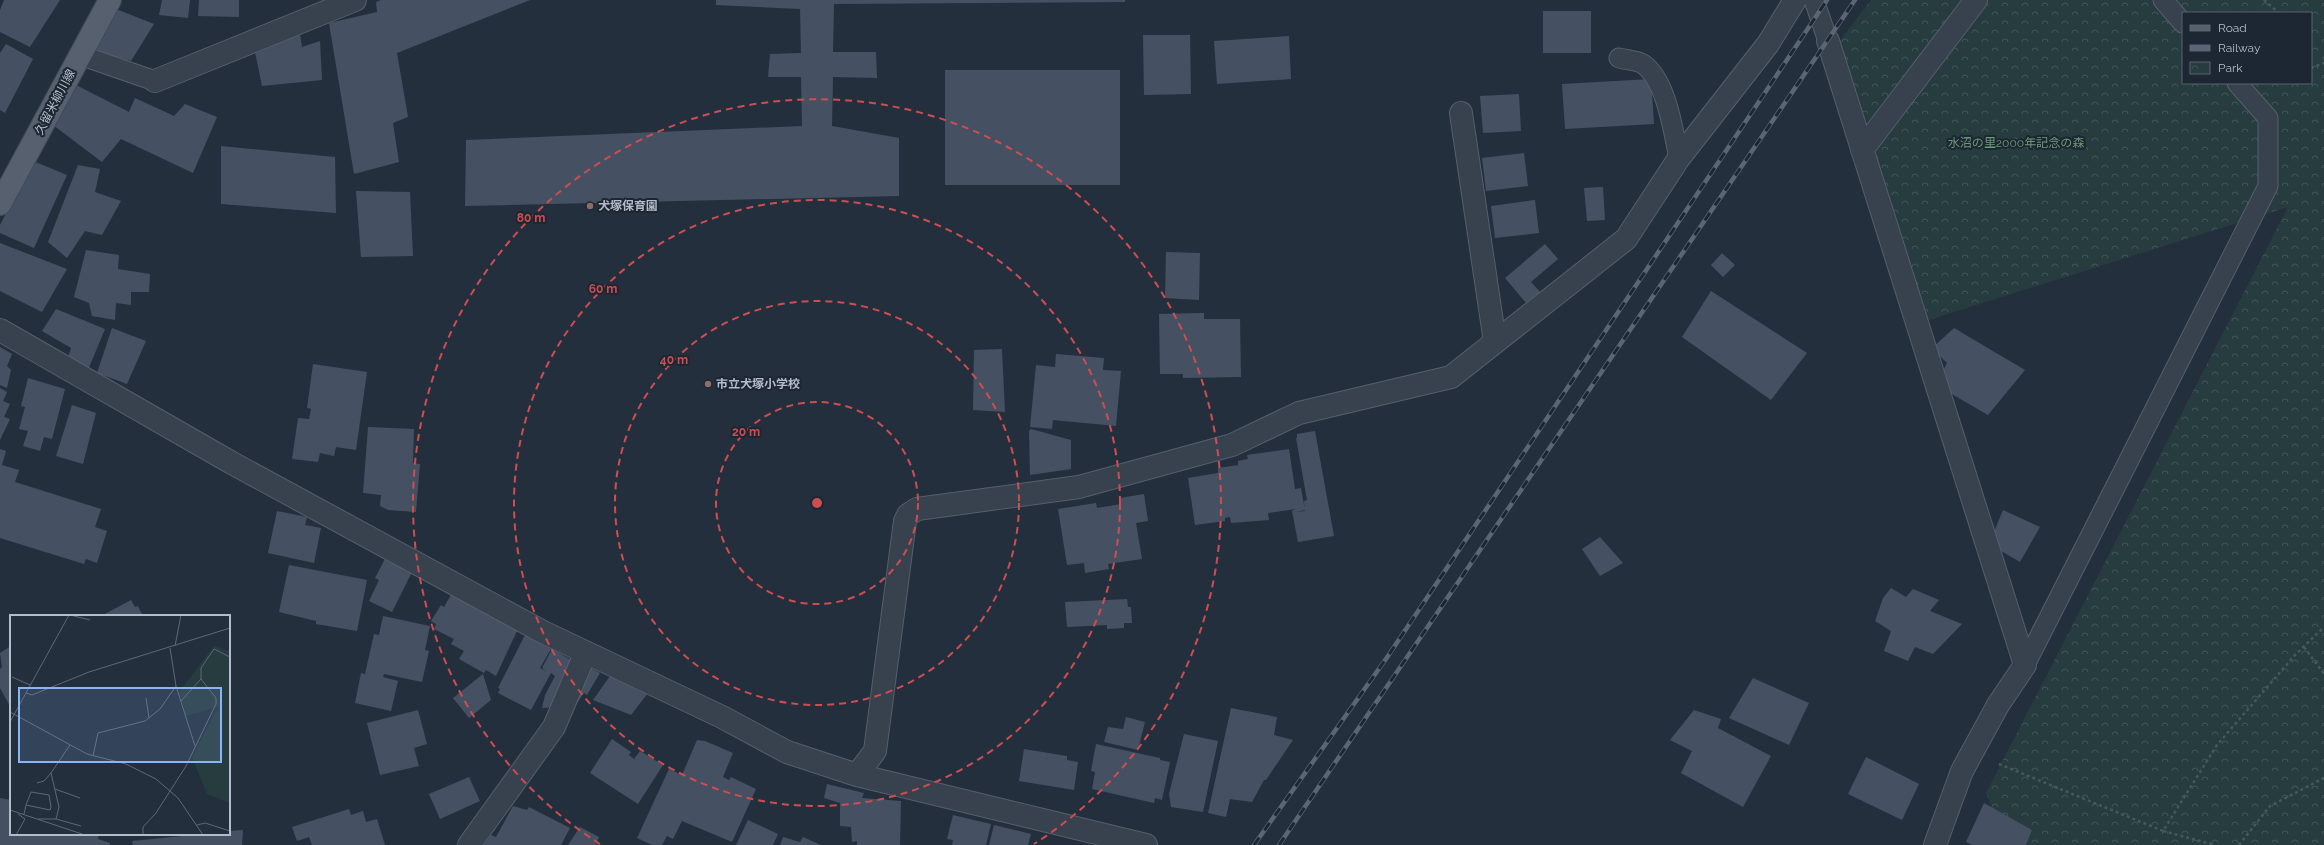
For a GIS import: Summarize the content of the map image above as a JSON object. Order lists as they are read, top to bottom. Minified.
{"streets":{"main road":["久留米柳川線"]},"parks":["水沼の里2000年記念の森"],"places":["犬塚保育園","市立犬塚小学校"],"legend":["Road","Railway","Park"],"rings":["80 m","60 m","40 m","20 m"]}
